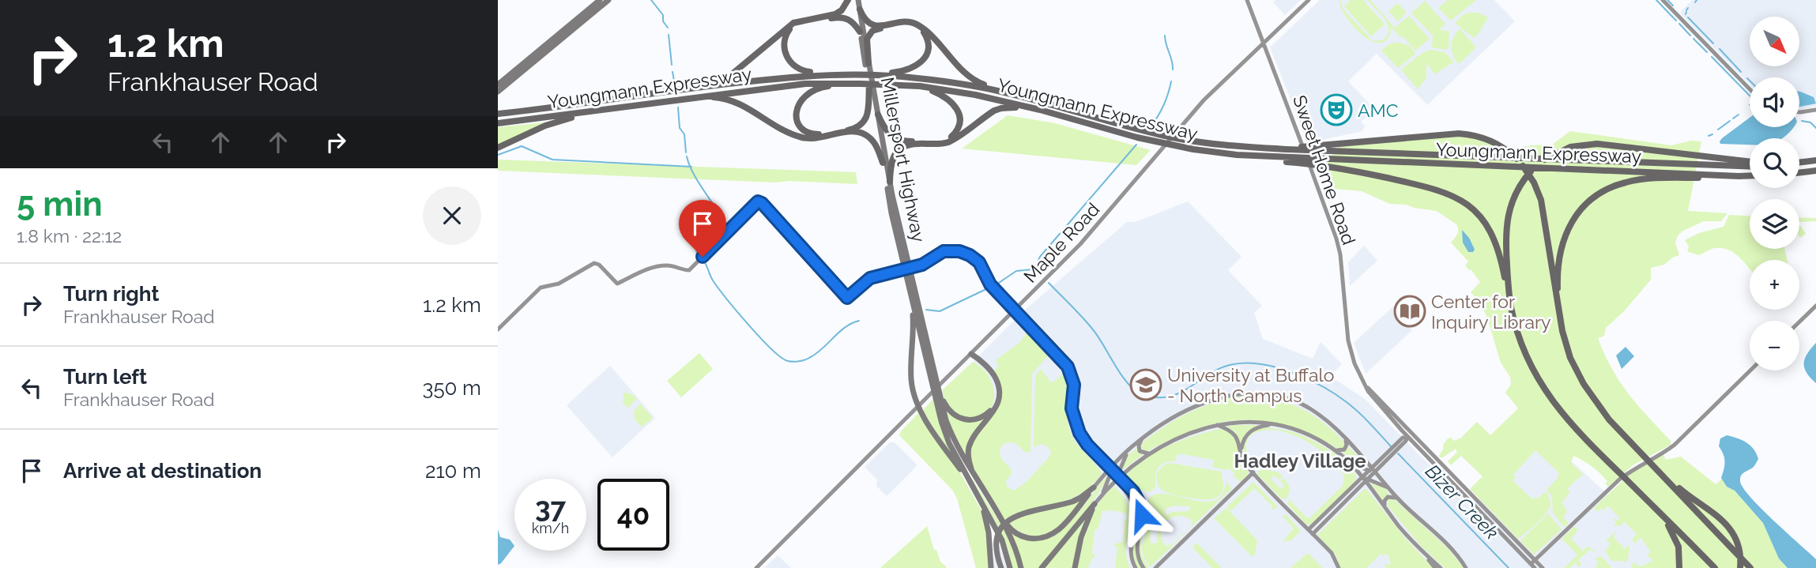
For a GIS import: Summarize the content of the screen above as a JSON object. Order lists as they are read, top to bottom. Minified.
{"streets":{"highway":["Youngmann Expressway"],"main road":["Millersport Highway","Sweet Home Road","Maple Road"]},"crossings":[["Sweet Home Road","Maple Road"]],"districts":["Hadley Village"],"water":["Bizer Creek"],"places":{"theatre":["AMC"],"library":["Center for Inquiry Library"],"school or university":["University at Buffalo - North Campus"]},"north":"bottom right","page":{"turn":["1.2 km","Frankhauser Road"],"map_buttons":["+","−"],"heading":["5 min","1.8 km · 22:12"],"list":[{"name":"Turn right","note":"Frankhauser Road","value":"1.2 km"},{"name":"Turn left","note":"Frankhauser Road","value":"350 m"},{"name":"Arrive at destination","value":"210 m"}],"speed":"37 km/h","limit":"40"}}
